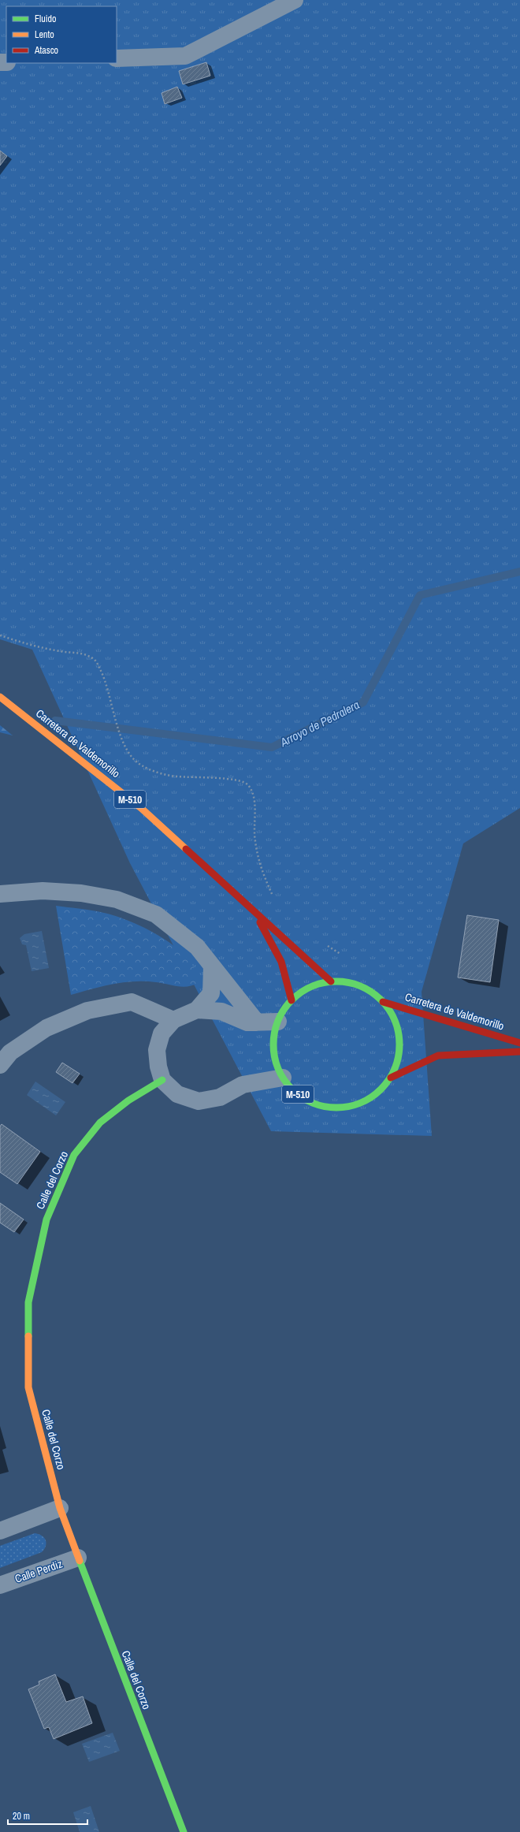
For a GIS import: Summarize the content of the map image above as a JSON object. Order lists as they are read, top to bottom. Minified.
{"streets":{"main road":["Carretera de Valdemorillo","M-510","Calle del Corzo"],"street":["Calle Perdiz"]},"crossings":[["Carretera de Valdemorillo","M-510"],["Calle del Corzo","Calle Perdiz"]],"water":["Arroyo de Pedralera"],"legend":["Fluido","Lento","Atasco"],"scale_bar":"20 m"}
